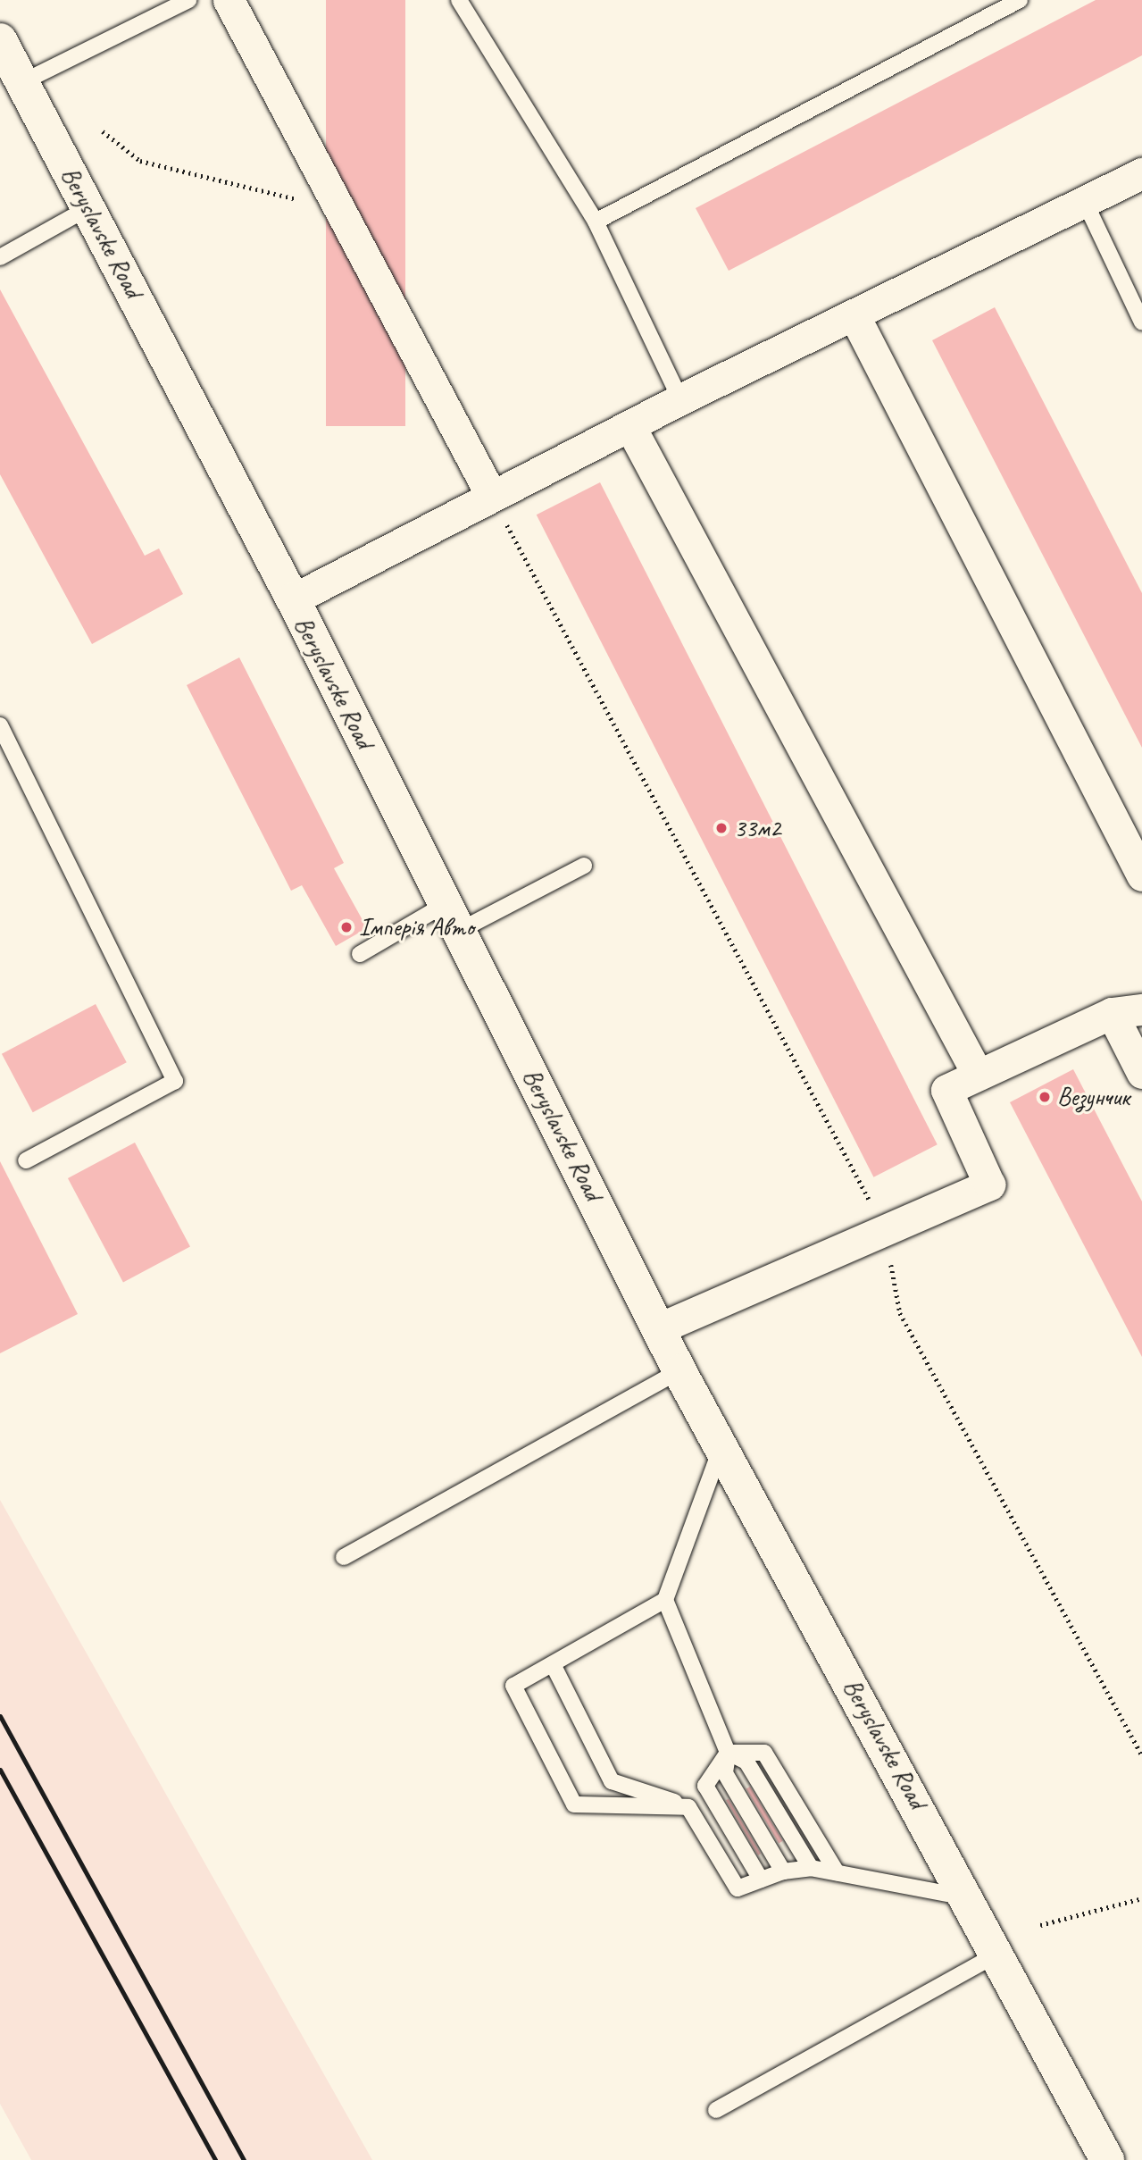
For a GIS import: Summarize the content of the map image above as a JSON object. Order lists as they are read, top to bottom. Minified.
{"streets":{"main road":["Beryslavske Road"]},"places":["33м2","Імперія Авто","Везунчик"]}
